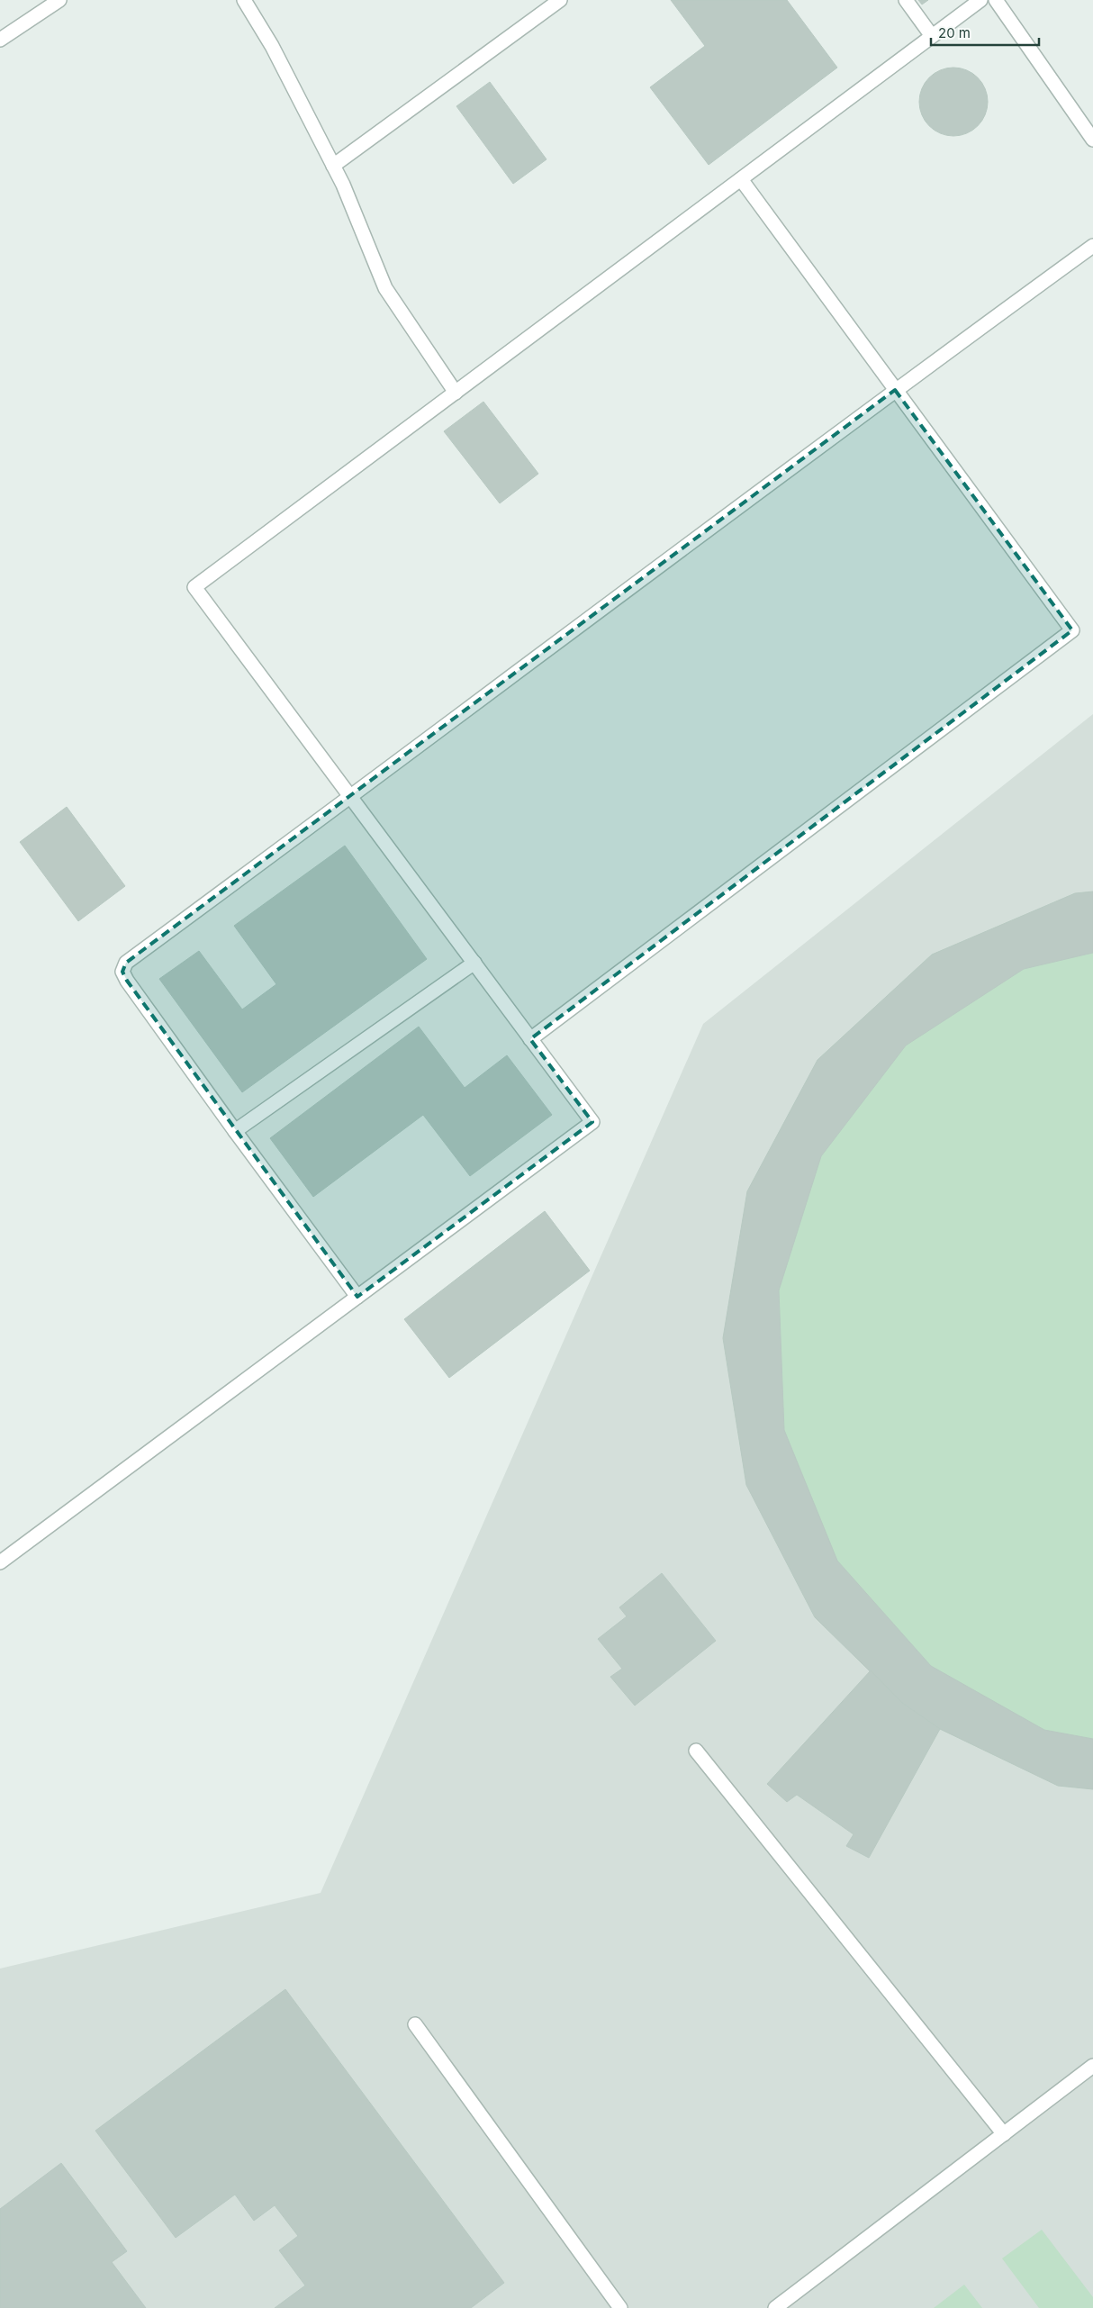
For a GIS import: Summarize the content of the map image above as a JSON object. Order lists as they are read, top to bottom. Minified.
{"scale_bar":"20 m"}
